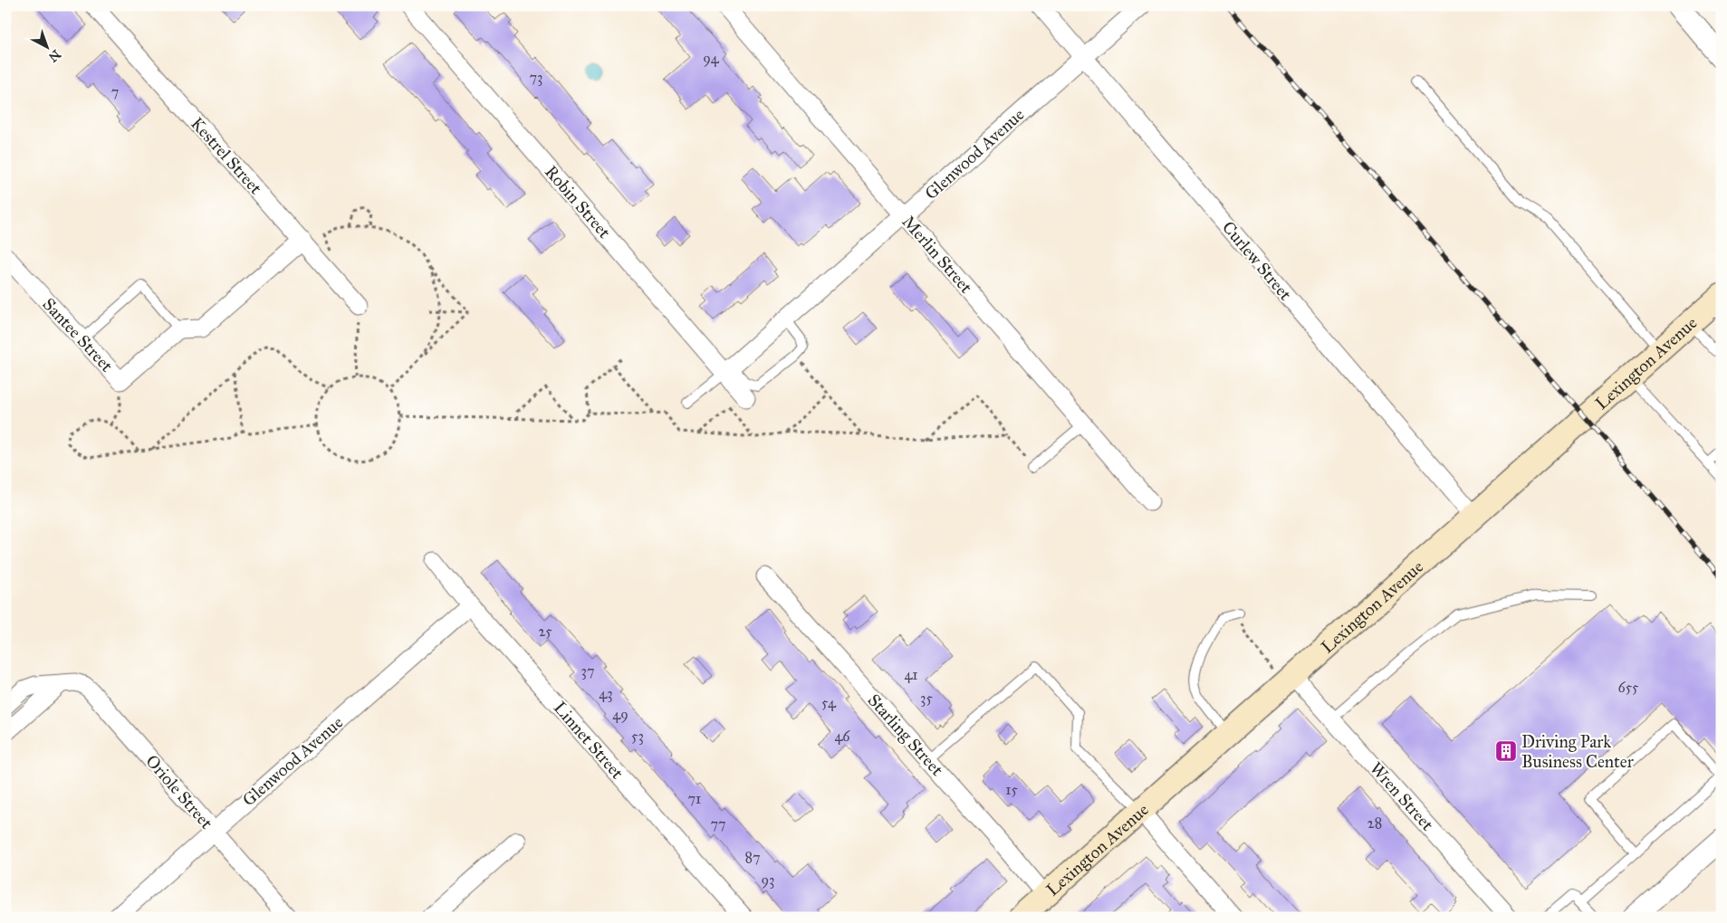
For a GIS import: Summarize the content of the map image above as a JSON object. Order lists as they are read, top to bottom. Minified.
{"streets":{"main road":["Lexington Avenue"],"street":["Glenwood Avenue","Kestrel Street","Robin Street","Merlin Street","Curlew Street","Santee Street","Starling Street","Linnet Street","Oriole Street","Wren Street"]},"crossings":[["Glenwood Avenue","Robin Street"],["Glenwood Avenue","Merlin Street"],["Glenwood Avenue","Curlew Street"],["Glenwood Avenue","Linnet Street"],["Glenwood Avenue","Oriole Street"],["Curlew Street","Lexington Avenue"],["Lexington Avenue","Starling Street"],["Lexington Avenue","Wren Street"]],"places":{"building":["Driving Park Business Center"]},"house_numbers":["94","73","7","25","37","41","655","43","35","54","49","53","46","15","71","28","77","87","93"],"north":"bottom right"}
